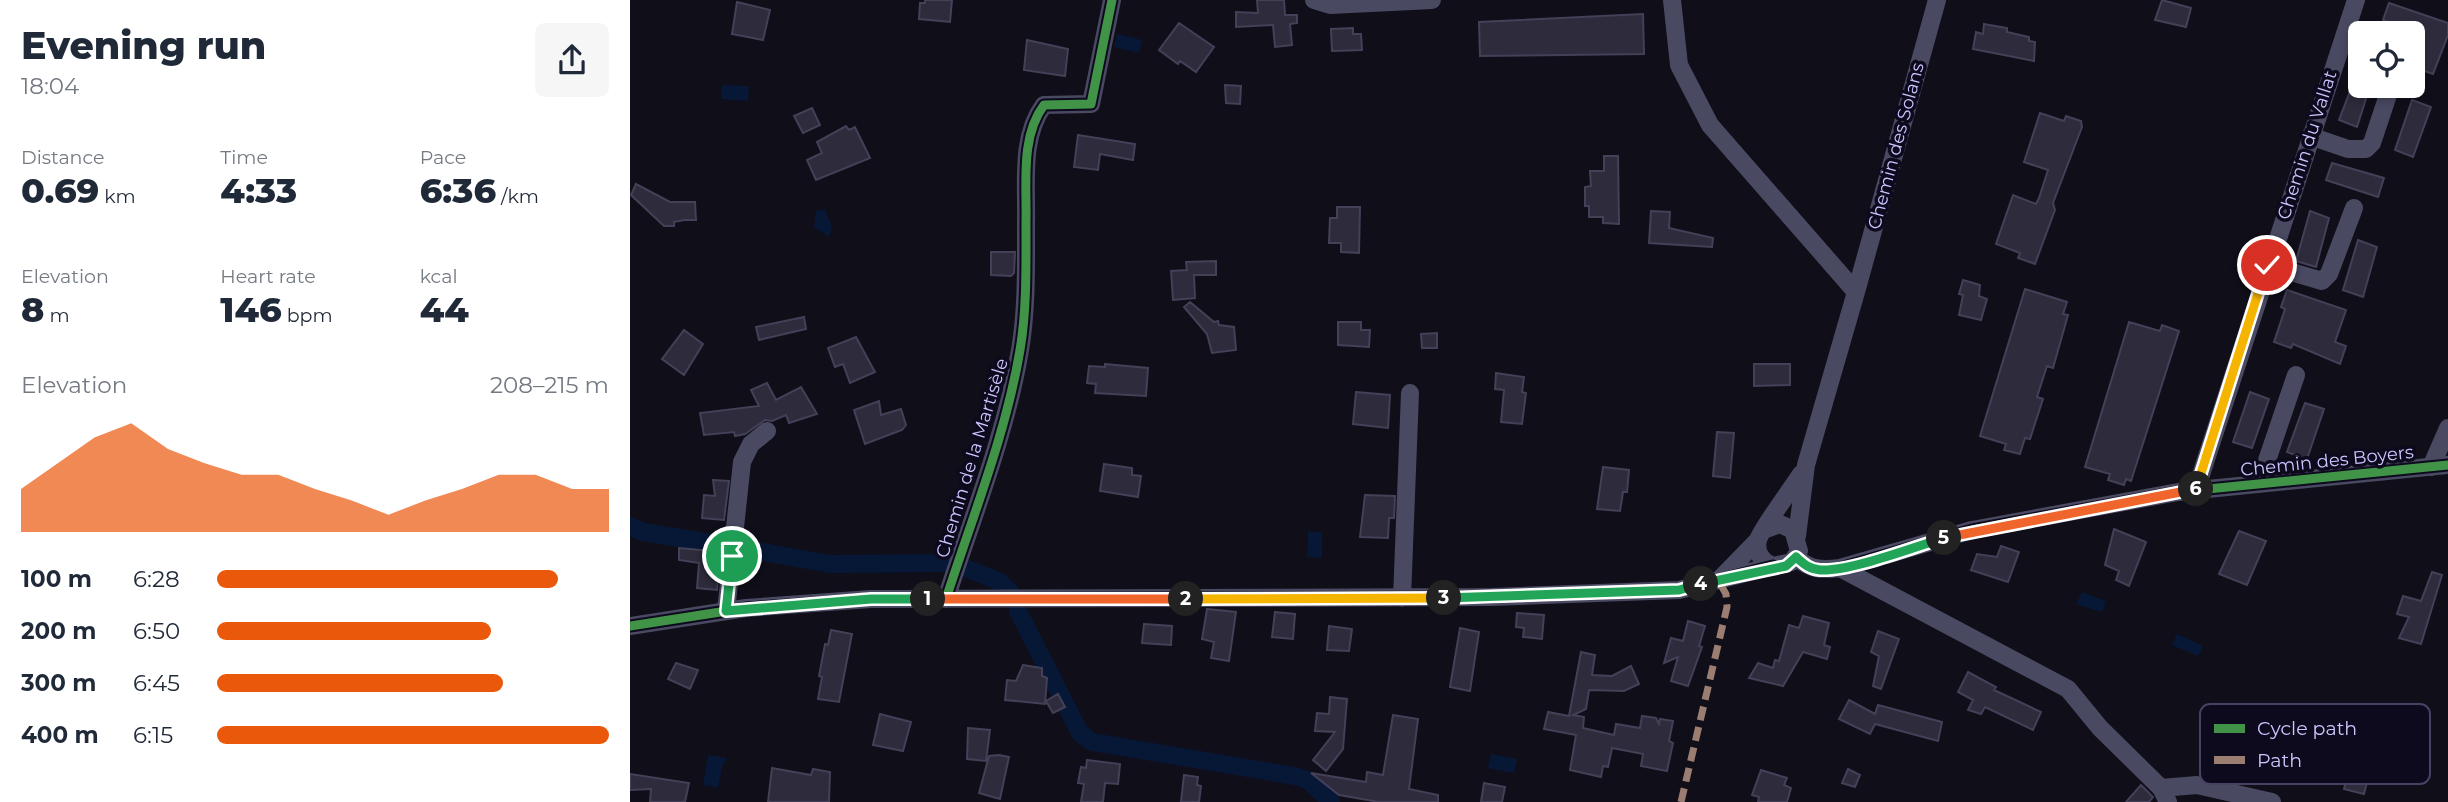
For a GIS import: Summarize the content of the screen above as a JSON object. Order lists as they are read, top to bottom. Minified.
{"streets":{"street":["Chemin du Vallat","Chemin des Solans","Chemin de la Martisèle","Chemin des Boyers"]},"crossings":[["Chemin du Vallat","Chemin des Boyers"]],"legend":["Cycle path","Path"],"page":{"heading":["Evening run","18:04"],"stats":[["Distance","0.69 km"],["Time","4:33"],["Pace","6:36 /km"],["Elevation","8 m"],["Heart rate","146 bpm"],["kcal","44"]],"chart":["Elevation","208–215 m"],"pins":["6","5","4","3","1","2"],"list":[{"name":"100 m","note":"6:28"},{"name":"200 m","note":"6:50"},{"name":"300 m","note":"6:45"},{"name":"400 m","note":"6:15"}]}}
